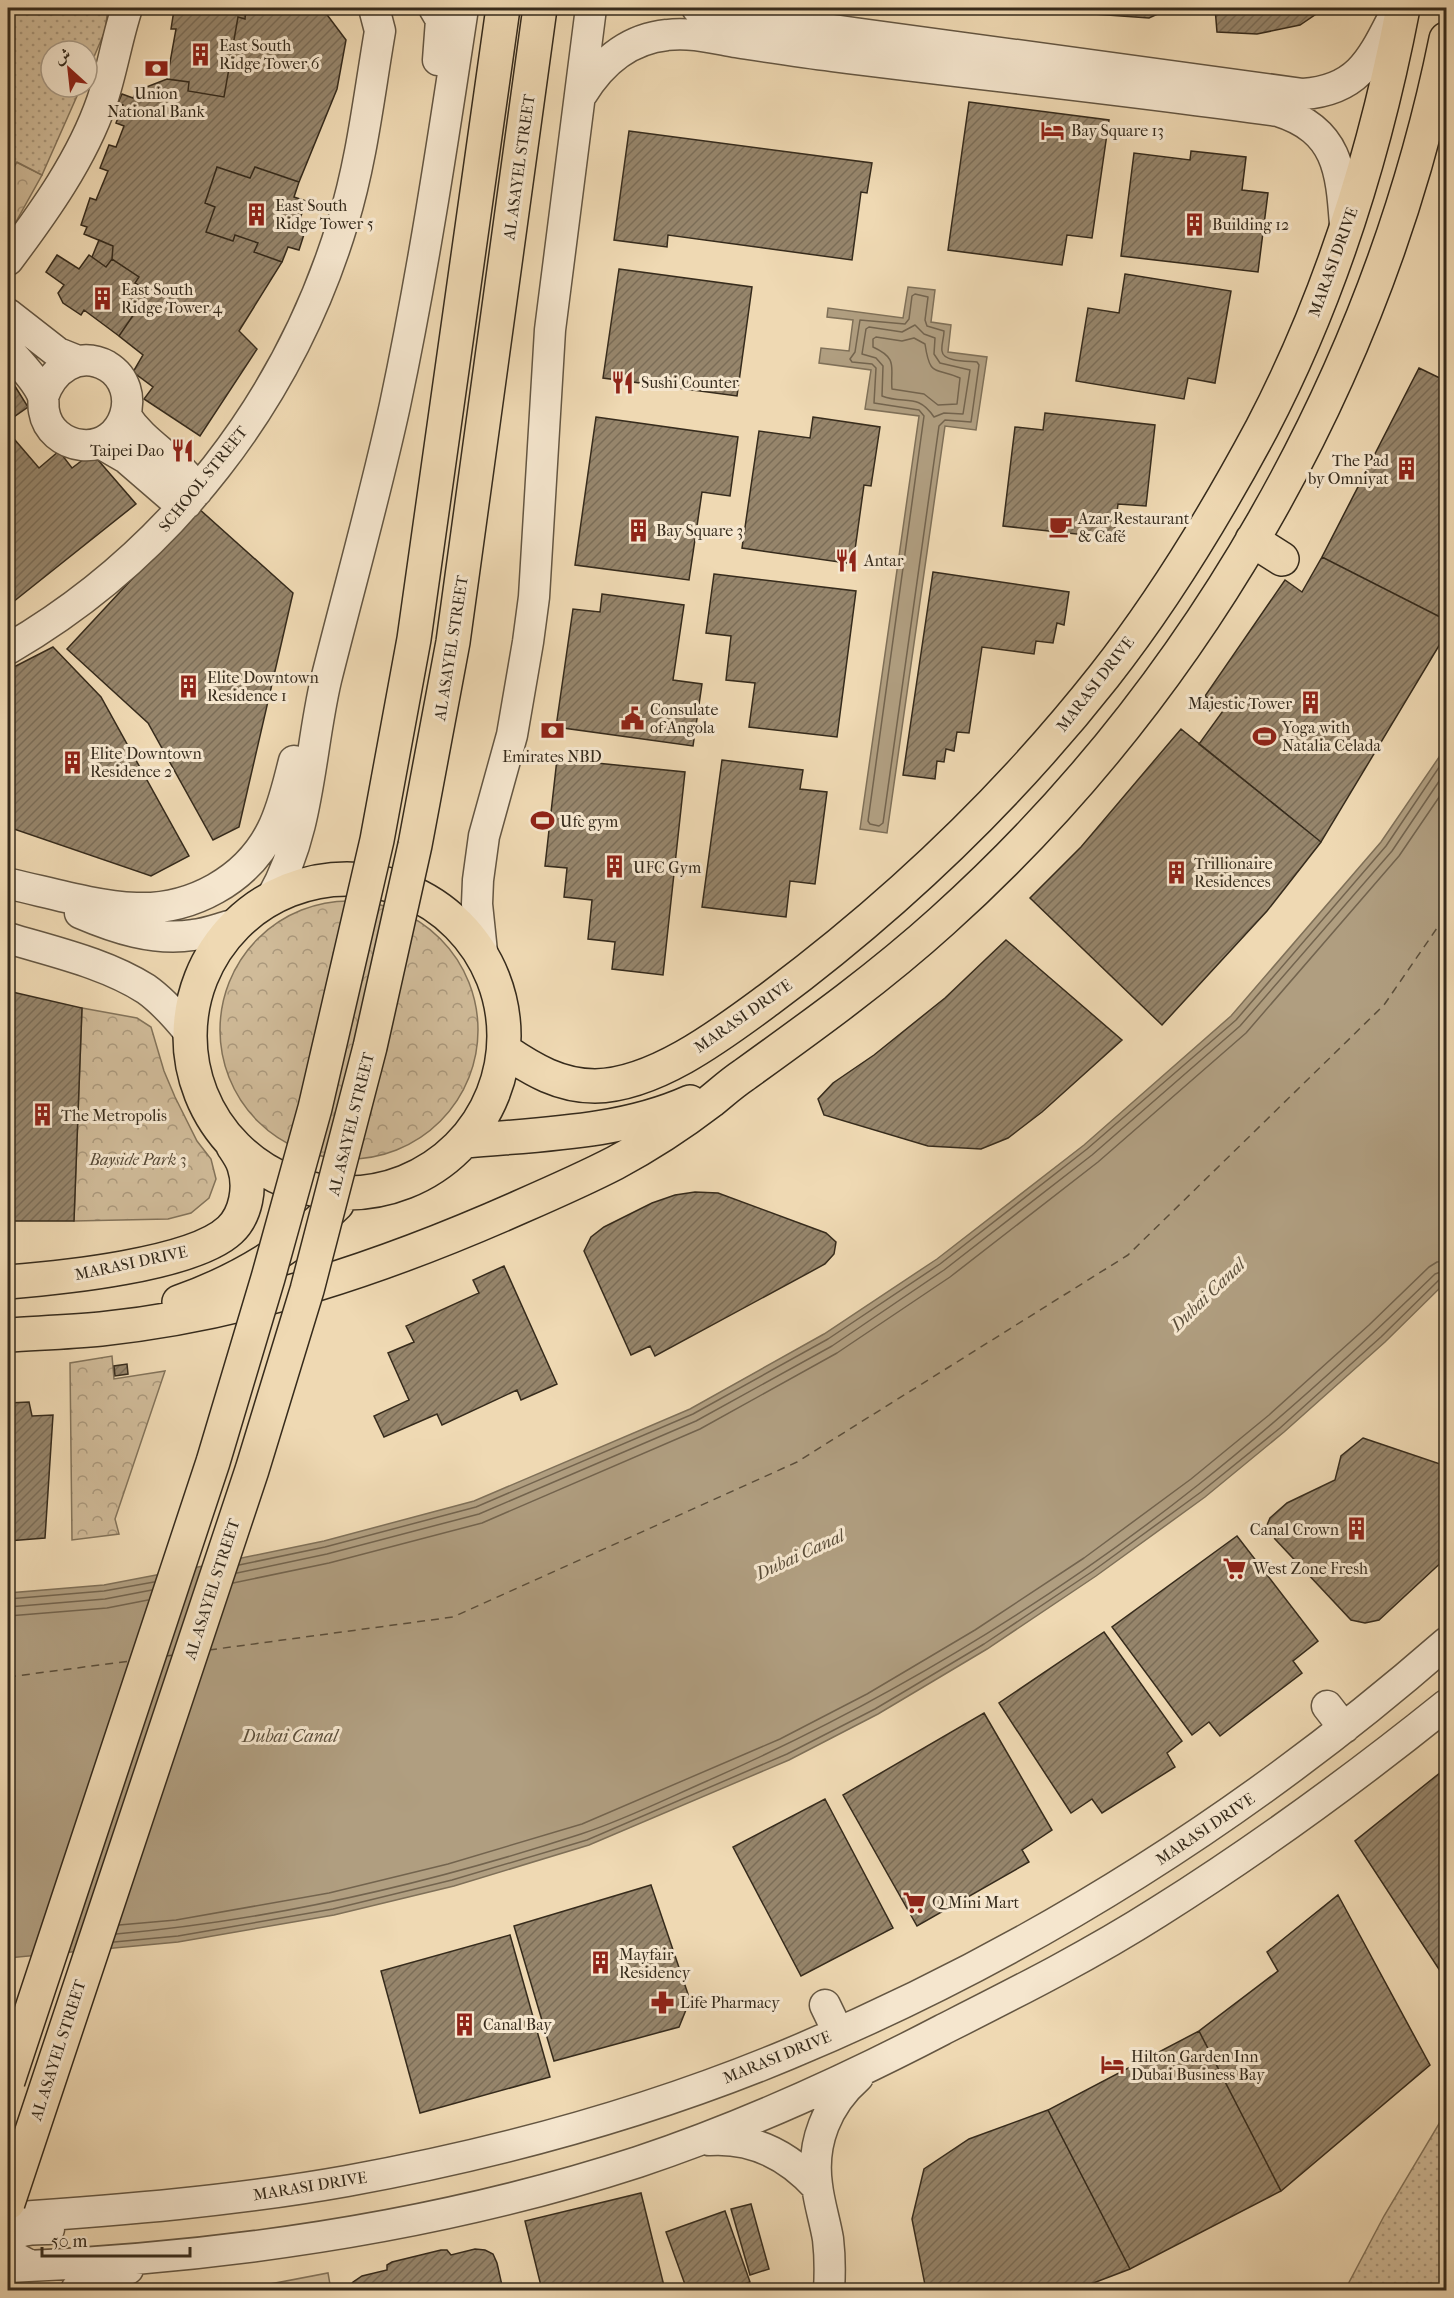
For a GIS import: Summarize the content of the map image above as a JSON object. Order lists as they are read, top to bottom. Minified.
{"streets":{"main road":["AL ASAYEL STREET","MARASI DRIVE"],"street":["SCHOOL STREET"]},"water":["Dubai Canal"],"parks":["Bayside Park 3"],"places":{"building":["East South Ridge Tower 6","East South Ridge Tower 5","Building 12","East South Ridge Tower 4","The Pad by Omniyat","Bay Square 3","Elite Downtown Residence 1","Majestic Tower","Elite Downtown Residence 2","UFC Gym","Trillionaire Residences","The Metropolis","Canal Crown","Mayfair Residency","Canal Bay"],"bank":["Union National Bank","Emirates NBD"],"hotel":["Bay Square 13","Hilton Garden Inn Dubai Business Bay"],"restaurant":["Sushi Counter","Taipei Dao","Antar"],"cafe":["Azar Restaurant & Café"],"public building":["Consulate of Angola"],"sports":["Yoga with Natalia Celada","Ufc gym"],"supermarket":["West Zone Fresh","Q Mini Mart"],"pharmacy":["Life Pharmacy"]},"scale_bar":"50 m","north":"top left"}
